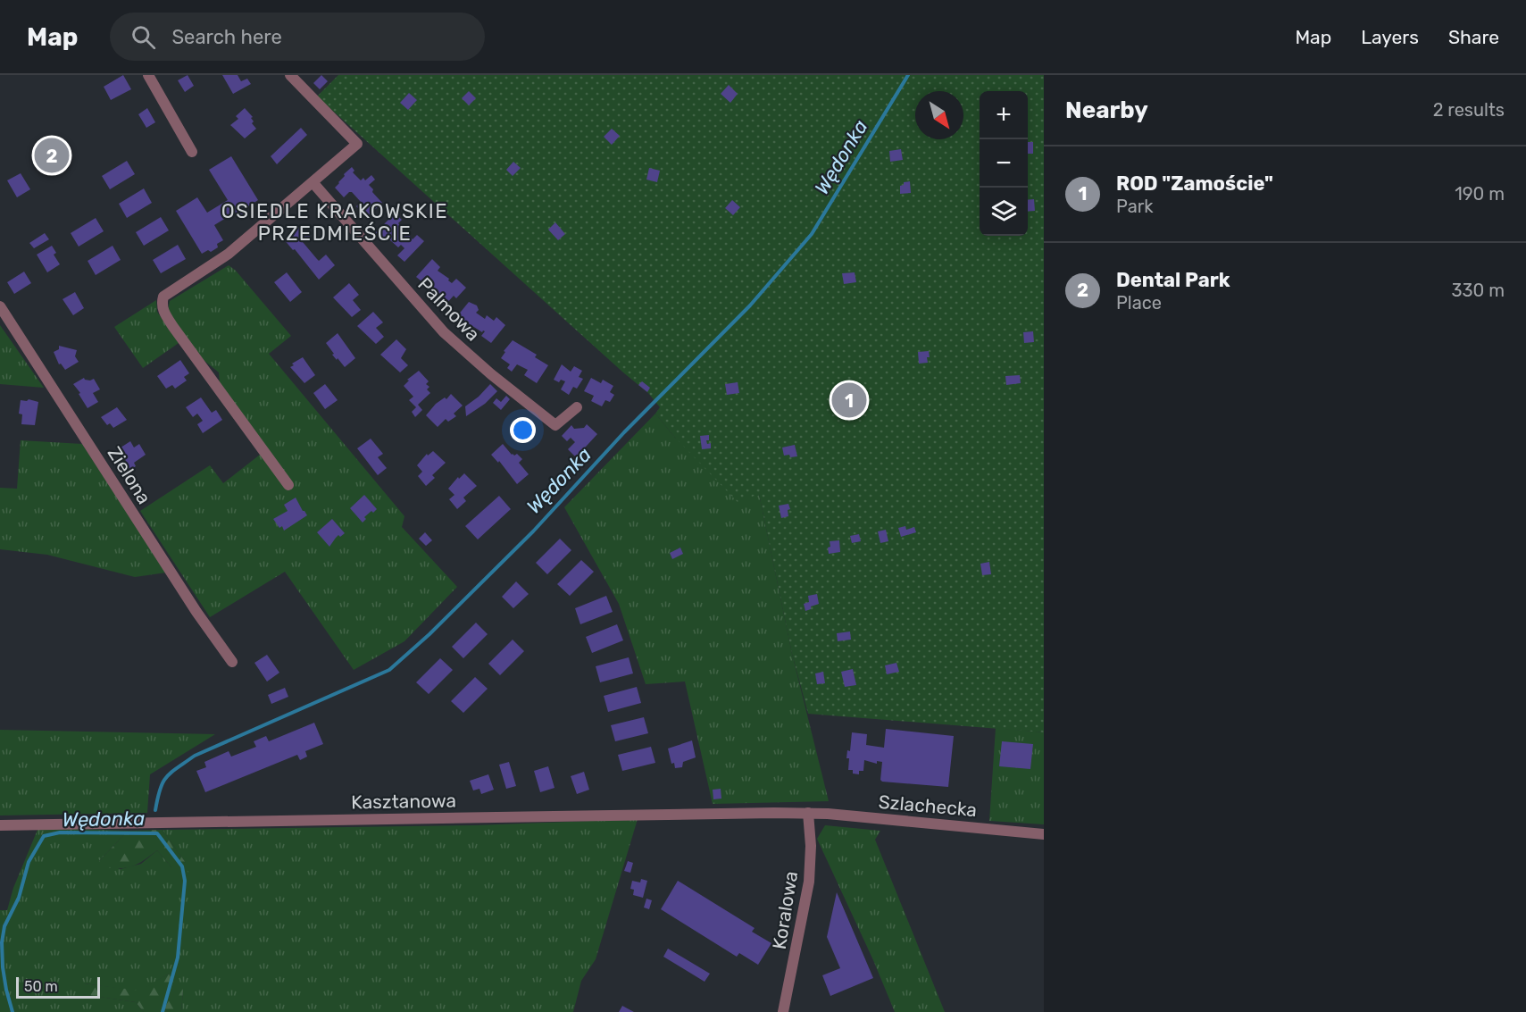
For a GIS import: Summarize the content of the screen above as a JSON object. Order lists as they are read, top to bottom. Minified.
{"streets":{"street":["Palmowa","Zielona","Kasztanowa","Szlachecka","Koralowa"]},"crossings":[["Kasztanowa","Szlachecka"],["Kasztanowa","Koralowa"],["Szlachecka","Koralowa"]],"districts":["OSIEDLE KRAKOWSKIE PRZEDMIEŚCIE"],"water":["Wędonka"],"scale_bar":"50 m","north":"bottom right","page":{"header":"Map","search":"Search here","nav":["Map","Layers","Share"],"heading":["Nearby","2 results"],"map_buttons":["+","−"],"pins":["2","1"],"list":[{"mark":"1","name":"ROD \"Zamoście\"","note":"Park","value":"190 m"},{"mark":"2","name":"Dental Park","note":"Place","value":"330 m"}],"scale":"50 m"}}
